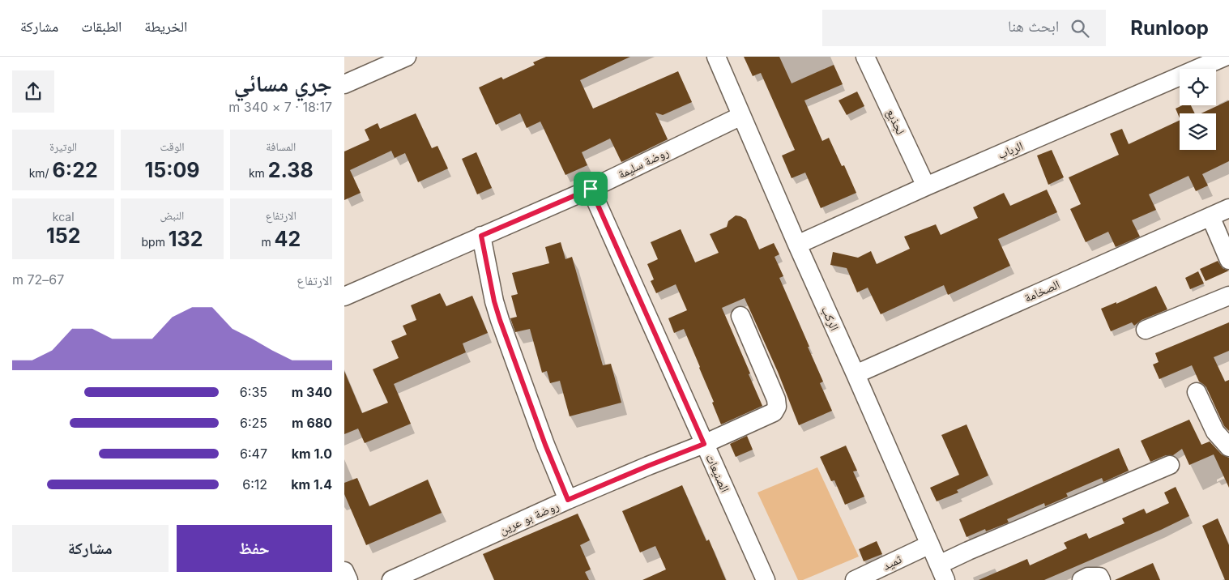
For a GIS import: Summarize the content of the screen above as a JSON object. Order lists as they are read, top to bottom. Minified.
{"streets":{"street":["لجذيع","الرباب","روضة سليمة","الصخامة","الركب","الصنيعات","روضة بو عرين","ثميد"]},"crossings":[["لجذيع","الرباب"],["الرباب","الركب"],["روضة سليمة","الركب"],["روضة سليمة","الصنيعات"],["الصخامة","الركب"],["الركب","ثميد"],["الصنيعات","روضة بو عرين"]],"page":{"header":"Runloop","search":"ابحث هنا","nav":["الخريطة","الطبقات","مشاركة"],"heading":["جري مسائي","18:17 · 7 × 340 m"],"stats":[["المسافة","2.38 km"],["الوقت","15:09"],["الوتيرة","6:22 /km"],["الارتفاع","42 m"],["النبض","132 bpm"],["kcal","152"]],"chart":["الارتفاع","67–72 m"],"list":[{"name":"340 m","note":"6:35"},{"name":"680 m","note":"6:25"},{"name":"1.0 km","note":"6:47"},{"name":"1.4 km","note":"6:12"}],"buttons":["حفظ","مشاركة"]}}
